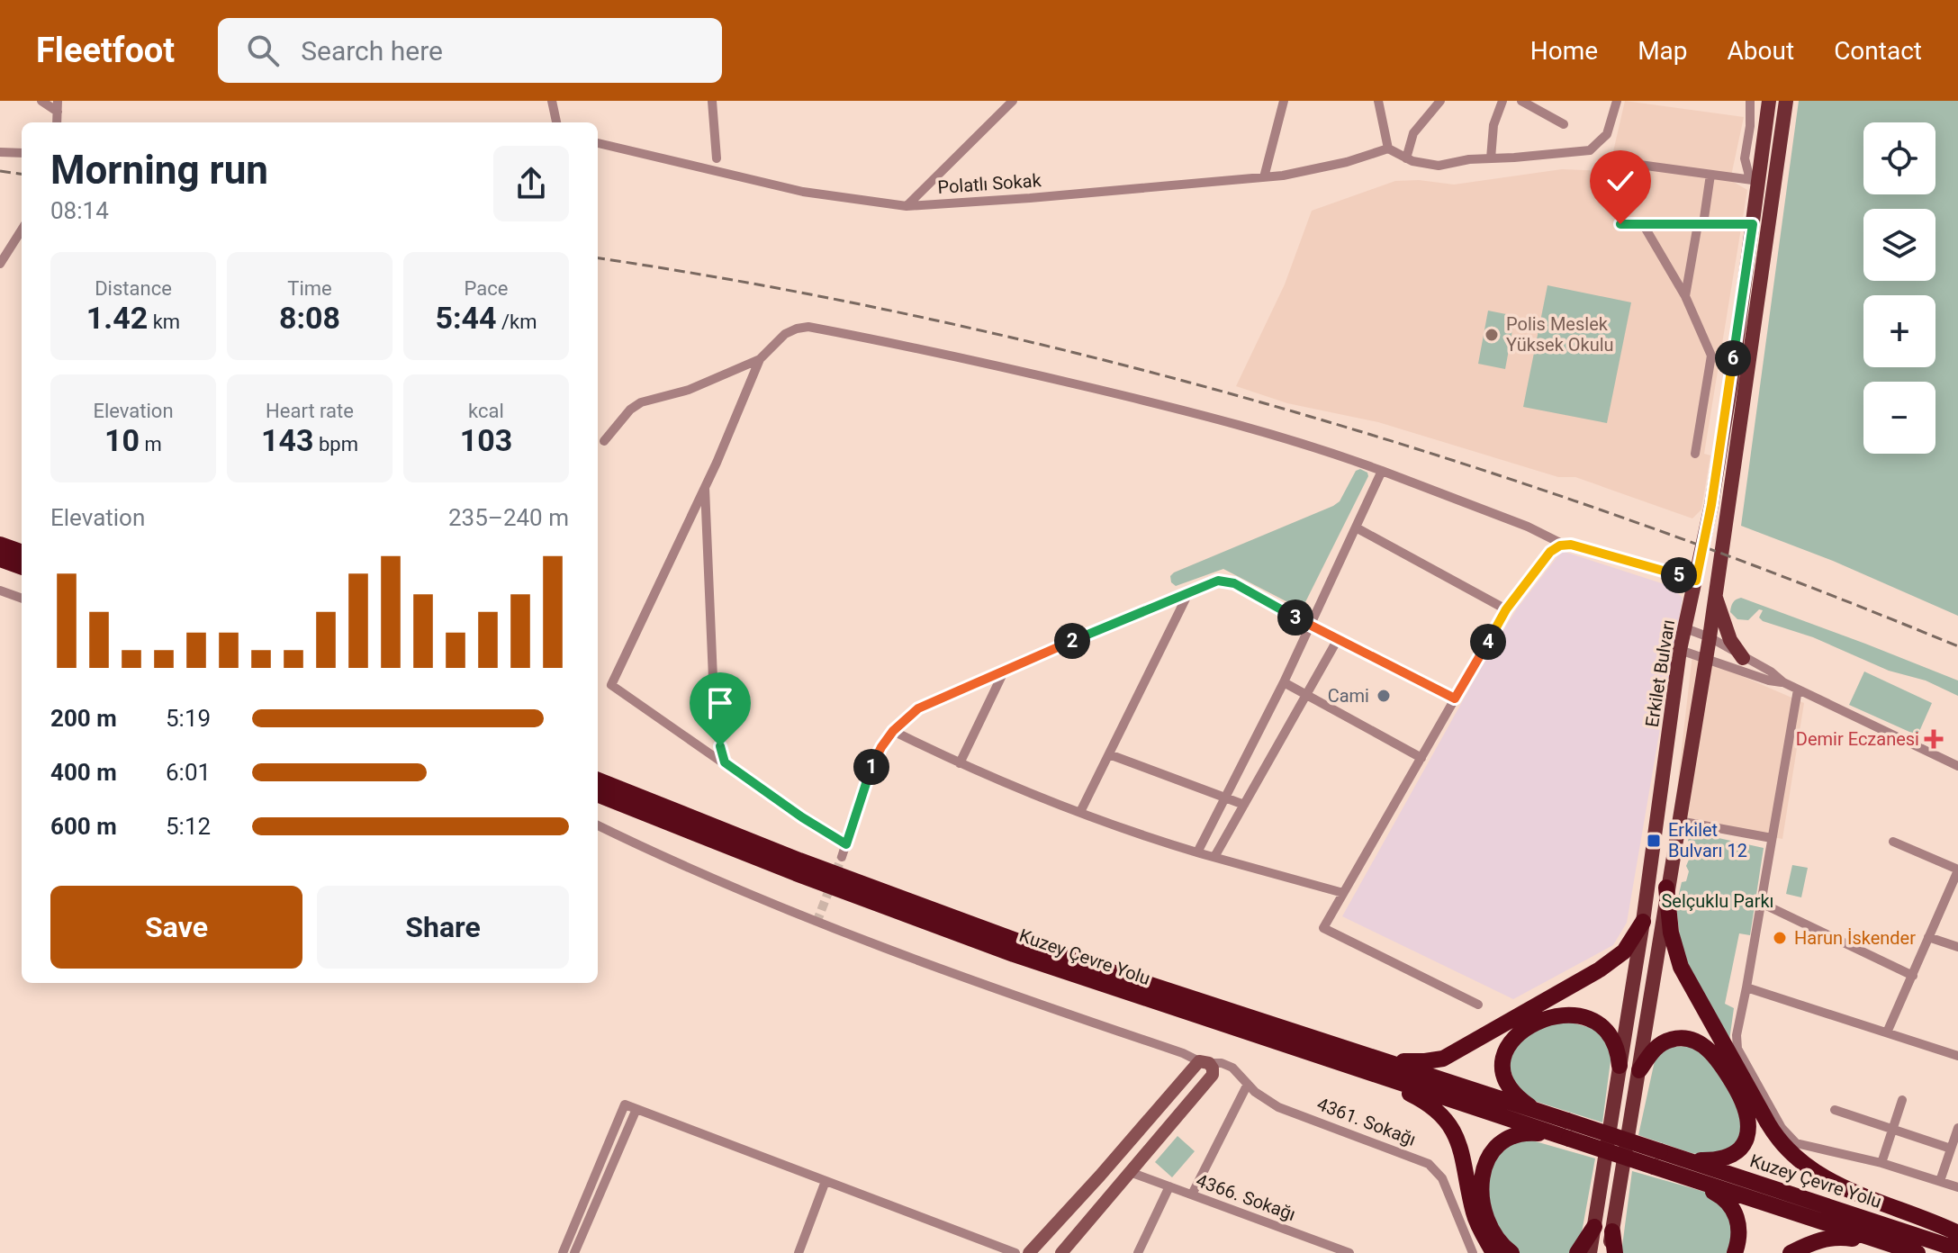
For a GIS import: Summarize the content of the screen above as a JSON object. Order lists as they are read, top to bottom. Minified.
{"streets":{"highway":["Kuzey Çevre Yolu"],"main road":["Erkilet Bulvarı"],"street":["Polatlı Sokak","4361. Sokağı","4366. Sokağı"]},"parks":["Selçuklu Parkı"],"places":{"other":["Polis Meslek Yüksek Okulu","Cami","Harun İskender"],"health":["Demir Eczanesi"],"transit":["Erkilet Bulvarı 12"]},"page":{"header":"Fleetfoot","search":"Search here","nav":["Home","Map","About","Contact"],"map_buttons":["+","−"],"heading":["Morning run","08:14"],"stats":[["Distance","1.42 km"],["Time","8:08"],["Pace","5:44 /km"],["Elevation","10 m"],["Heart rate","143 bpm"],["kcal","103"]],"pins":["6","5","3","2","4","1"],"chart":["Elevation","235–240 m"],"list":[{"name":"200 m","note":"5:19"},{"name":"400 m","note":"6:01"},{"name":"600 m","note":"5:12"}],"buttons":["Save","Share"]}}
